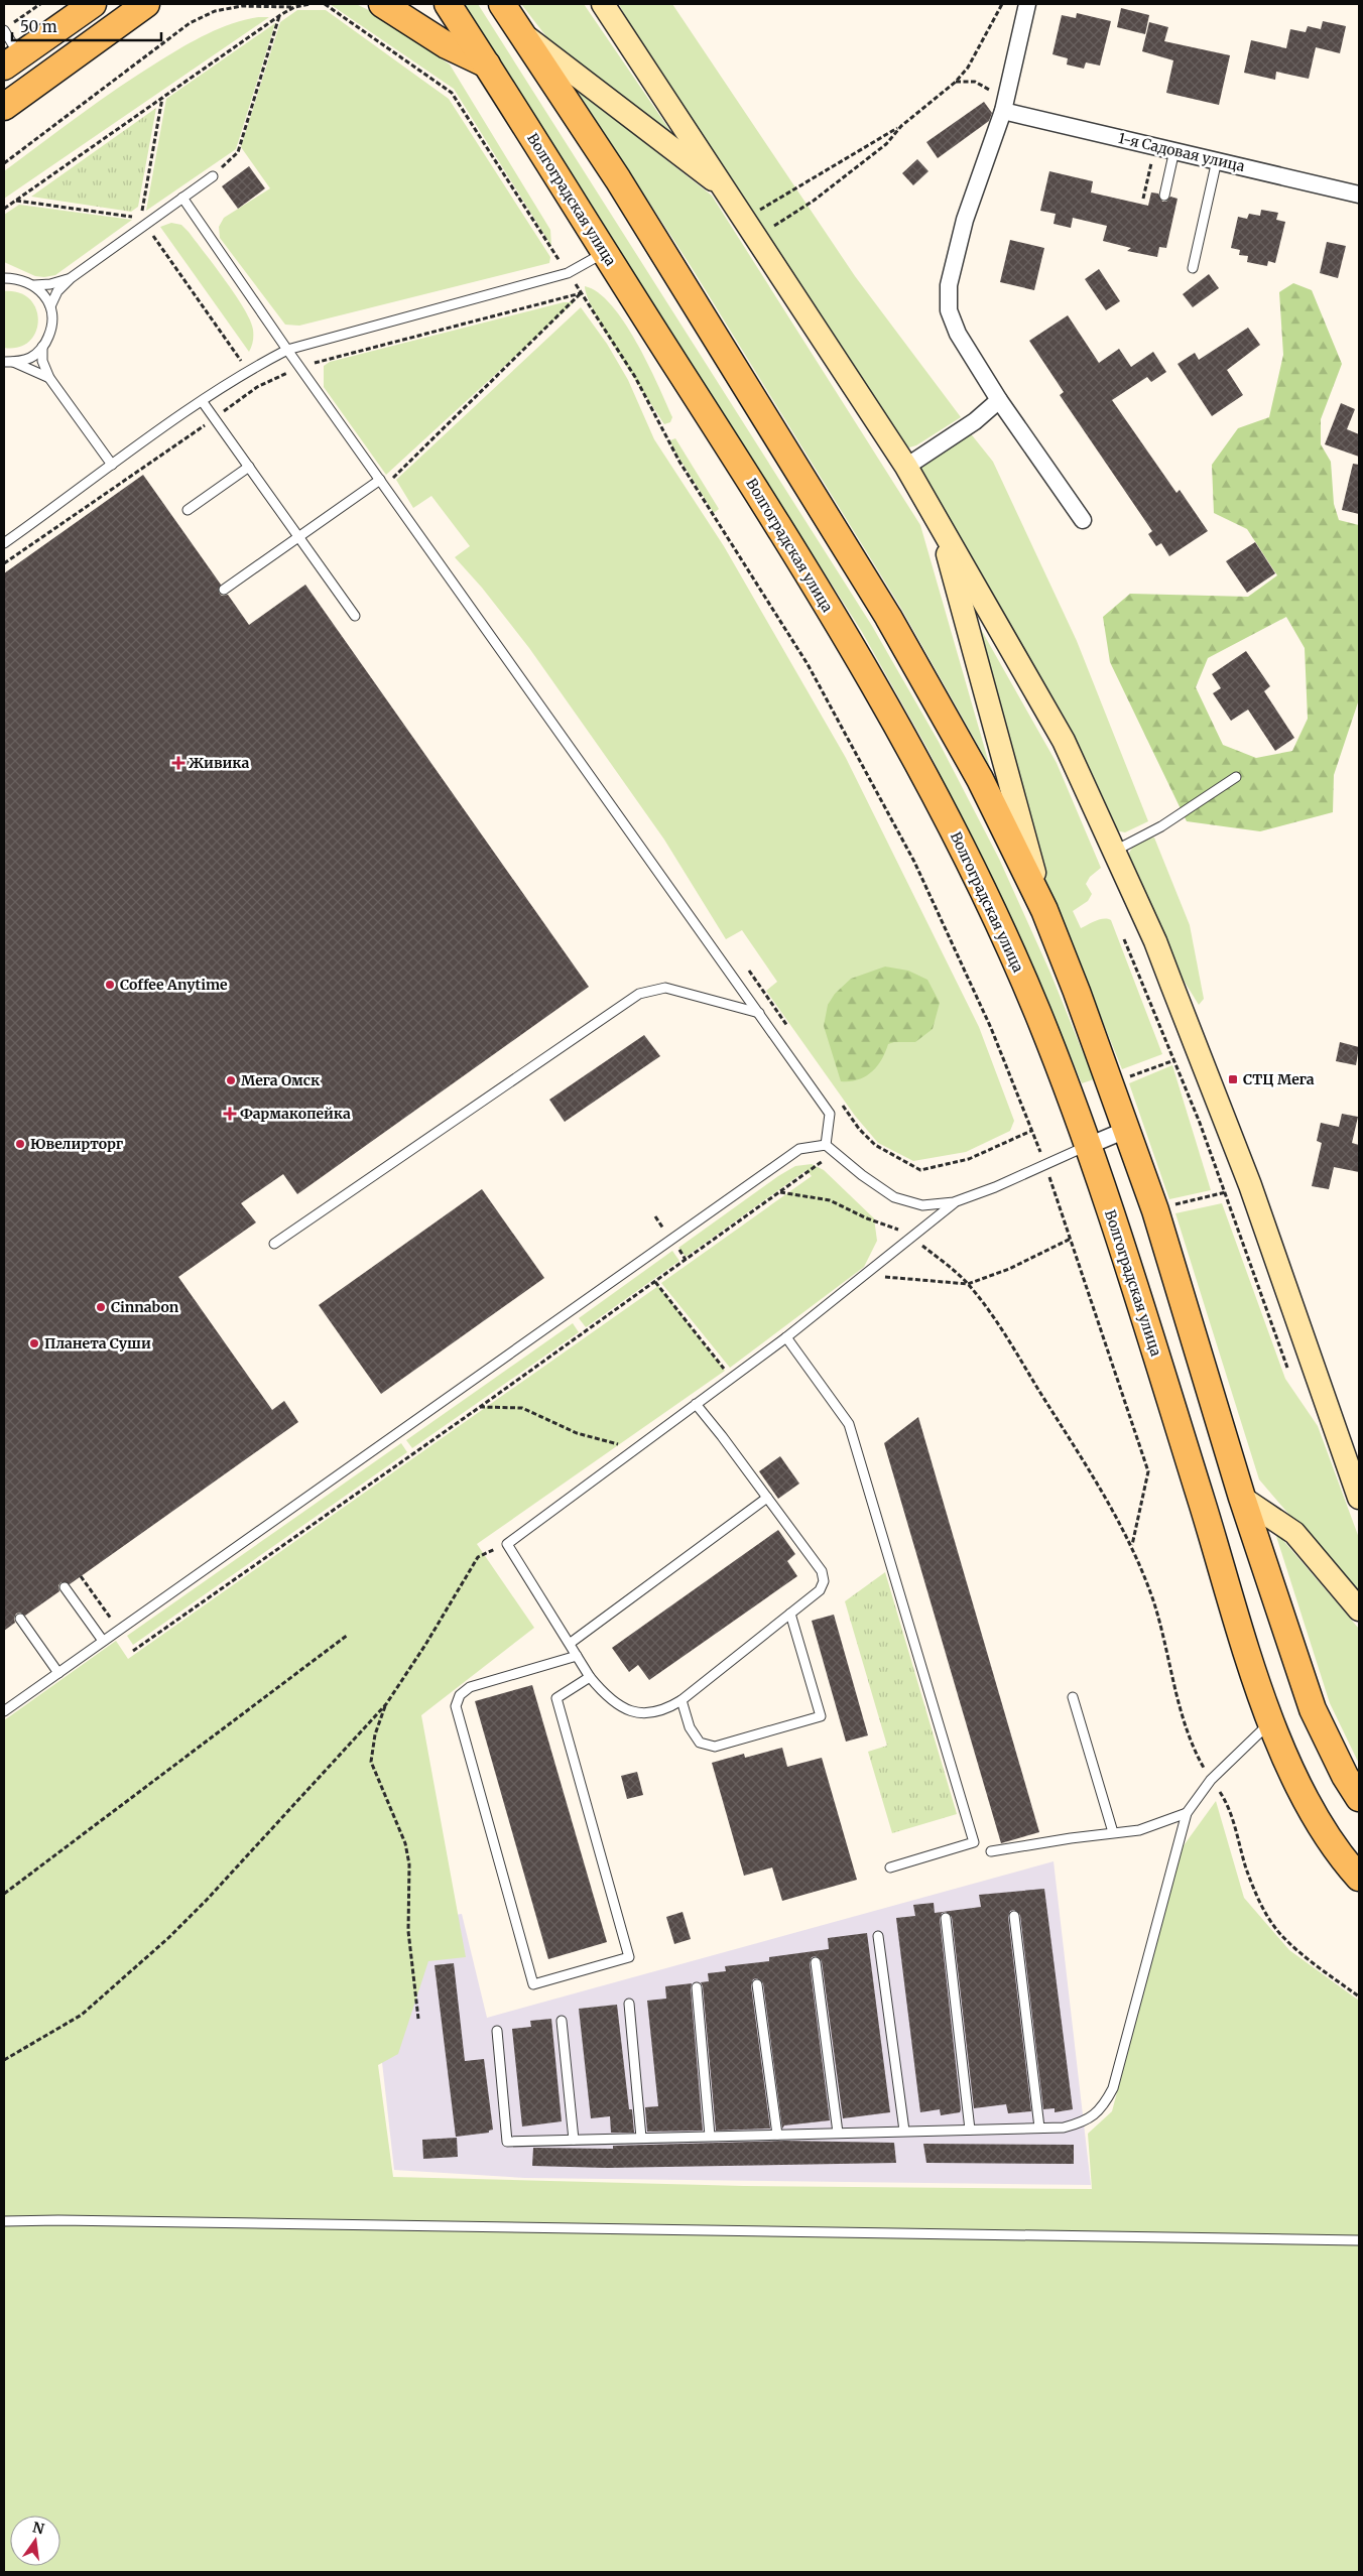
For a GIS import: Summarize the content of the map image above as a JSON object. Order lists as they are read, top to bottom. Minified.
{"streets":{"main road":["Волгоградская улица"],"street":["1-я Садовая улица"]},"places":{"health":["Живика","Фармакопейка"],"other":["Coffee Anytime","Мега Омск","Ювелирторг","Cinnabon","Планета Суши"],"transit":["СТЦ Мега"]},"scale_bar":"50 m","north":"top"}
